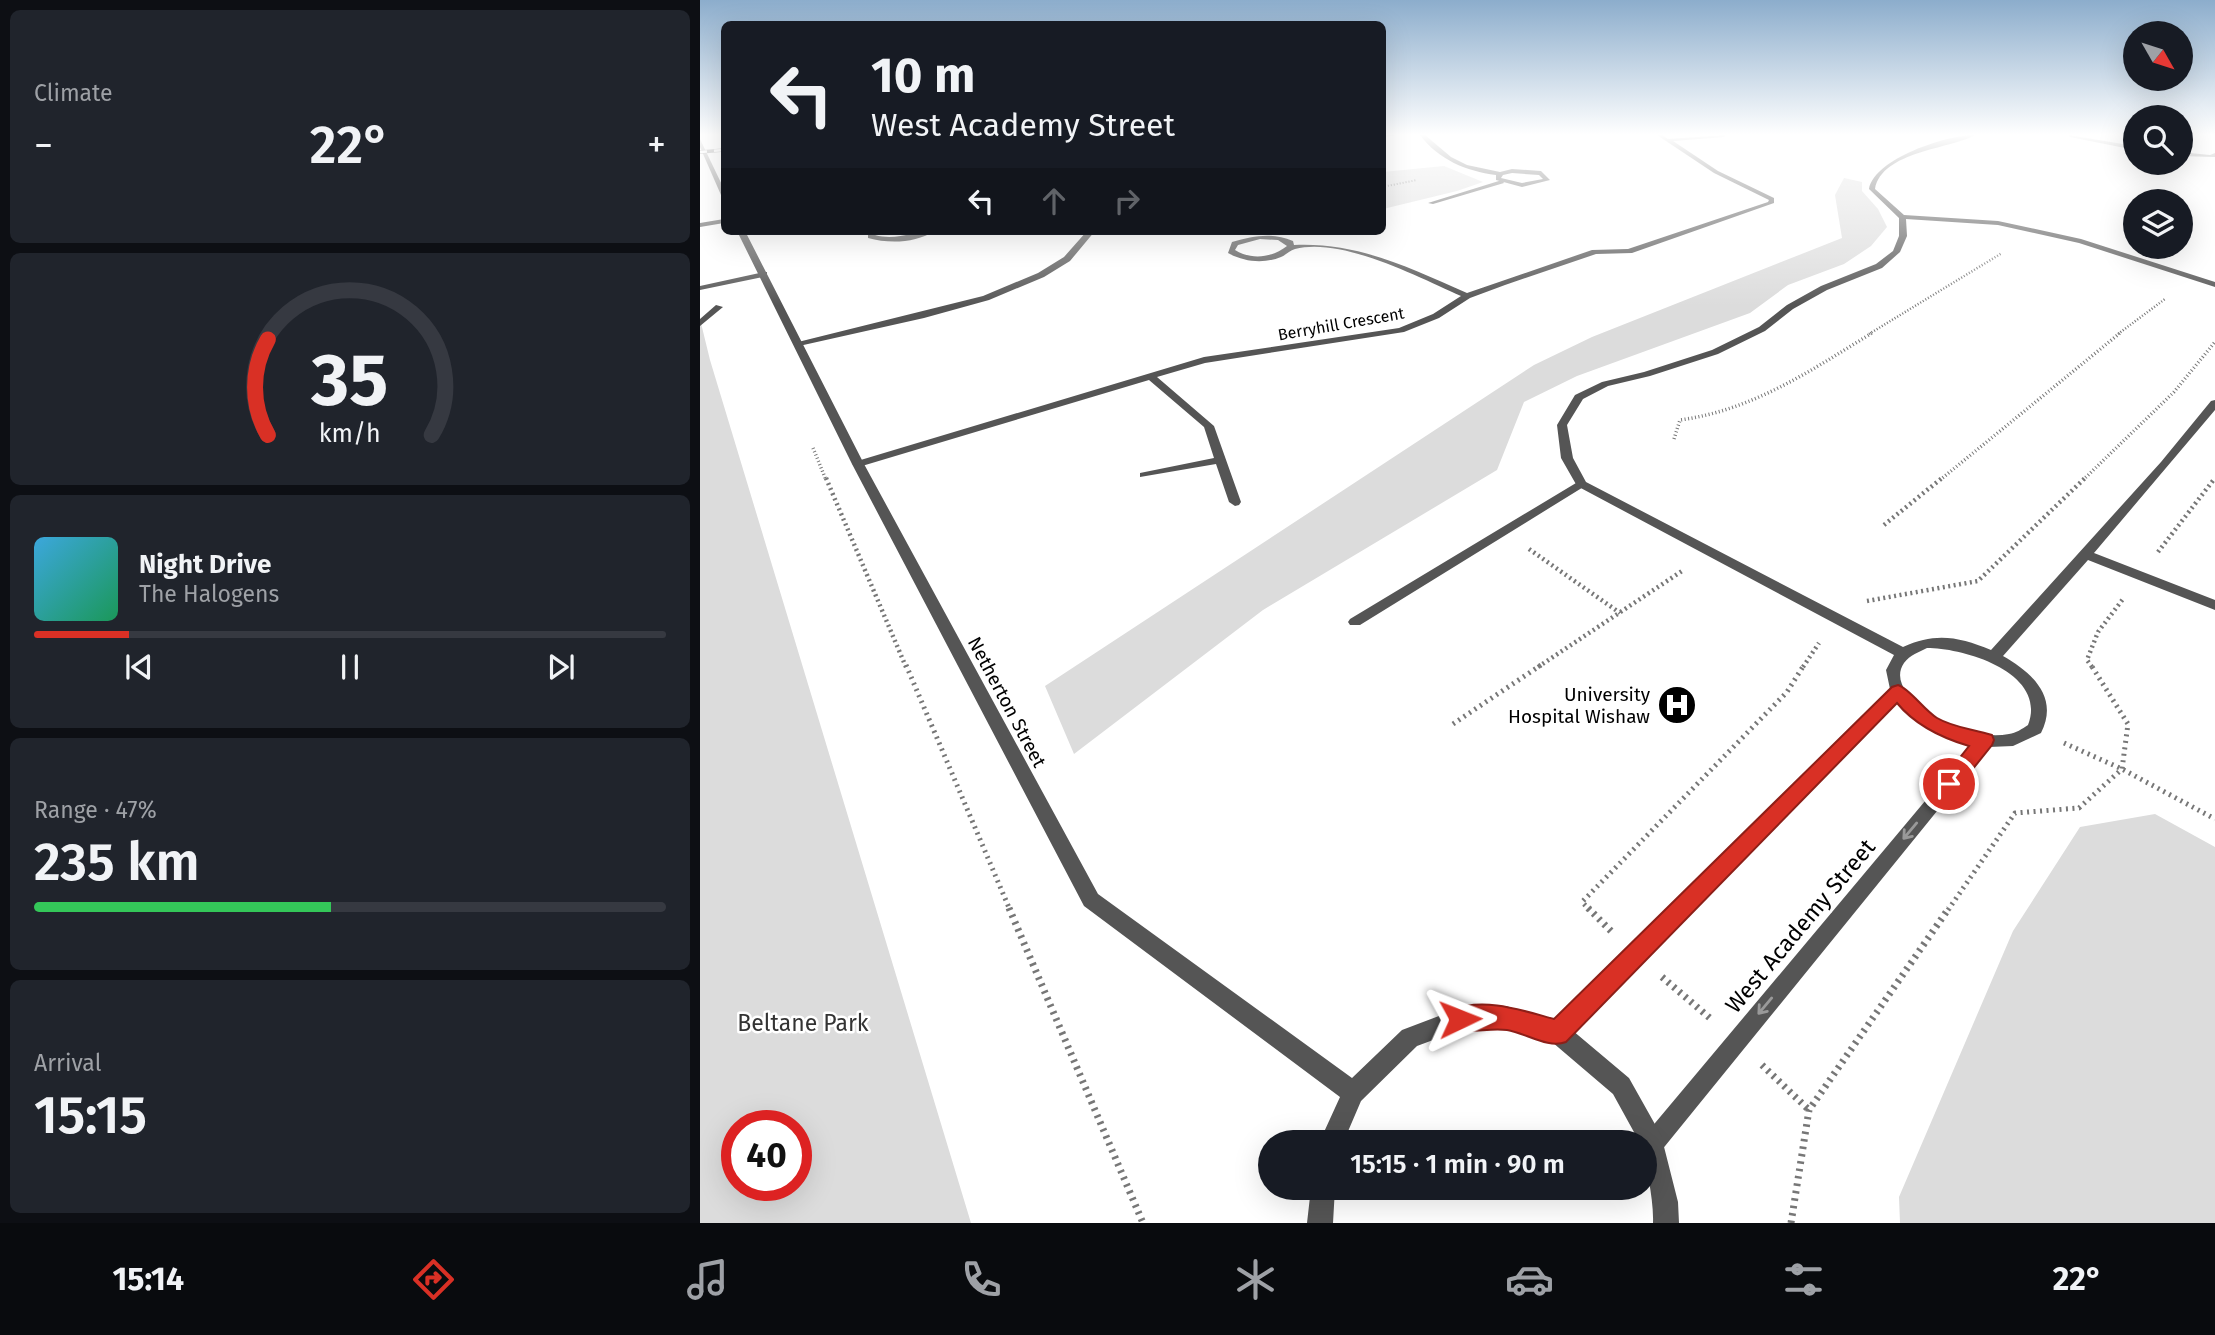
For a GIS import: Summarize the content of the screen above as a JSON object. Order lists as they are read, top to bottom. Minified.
{"streets":{"street":["Berryhill Crescent","Netherton Street","West Academy Street"]},"crossings":[["Berryhill Crescent","Netherton Street"]],"parks":["Beltane Park"],"places":{"hospital":["University Hospital Wishaw"]},"north":"bottom right","page":{"tile":["Climate",["Range · 47%","235 km"],["Arrival","15:15"]],"turn":["10 m","West Academy Street"],"heat":["−","22°","+"],"song":["Night Drive","The Halogens"],"limit":"40","trip":"15:15 · 1 min · 90 m","tabs":["15:14","22°"],"gauge":["35","km/h"]}}
